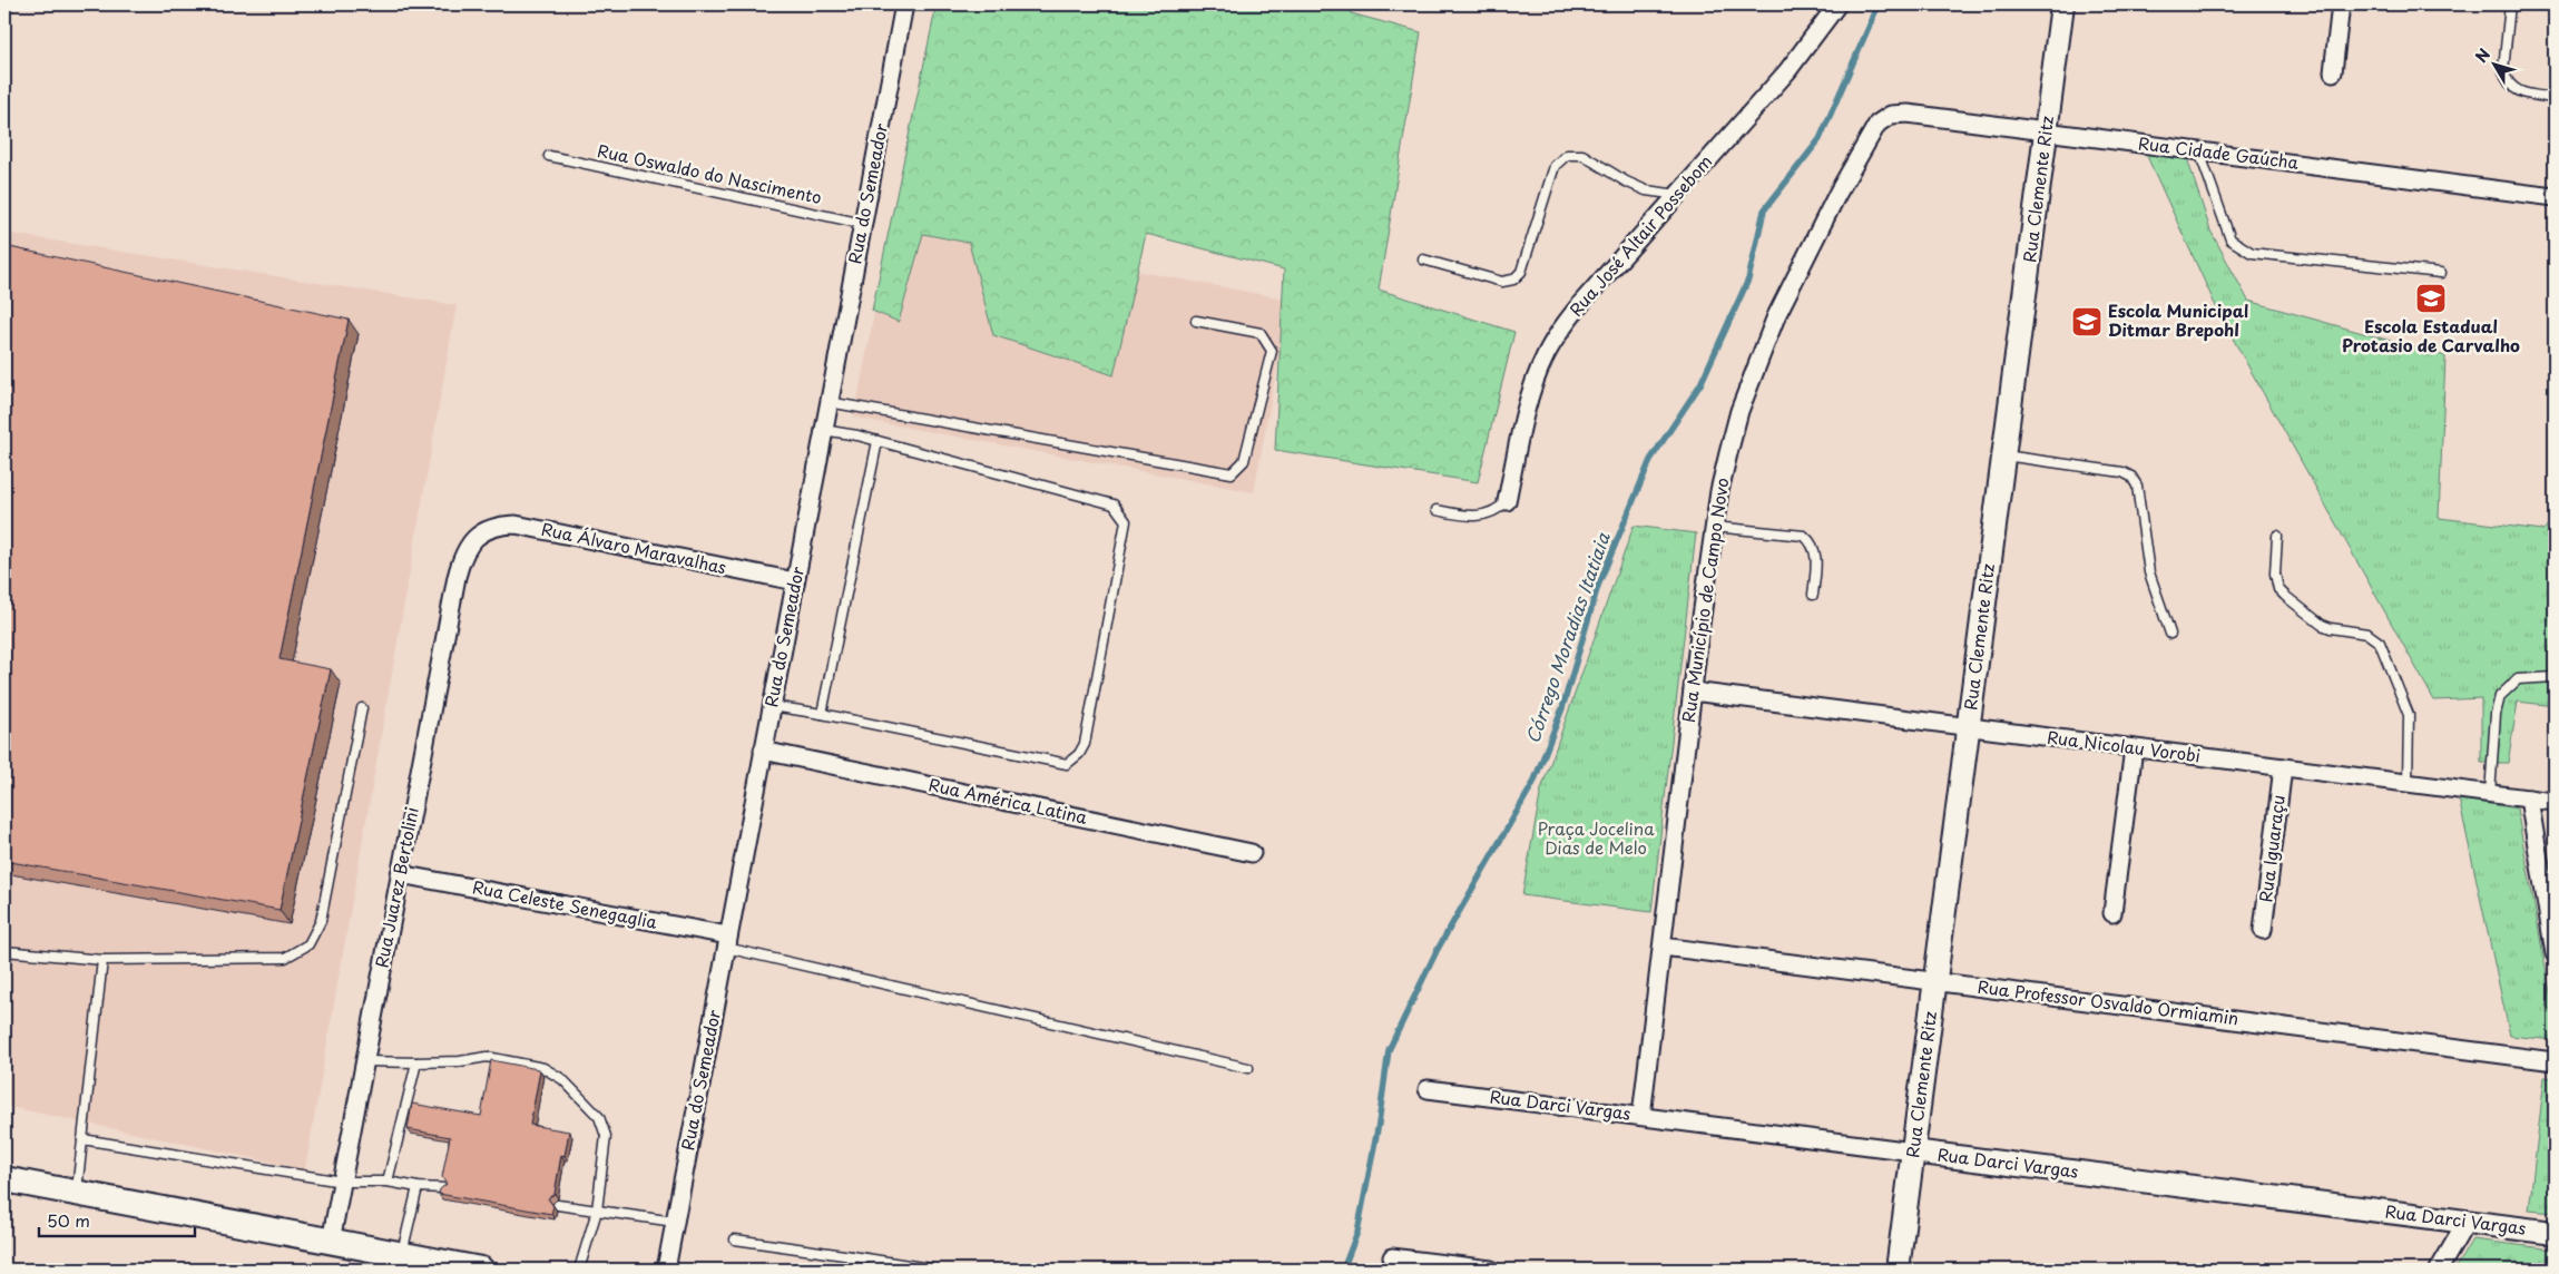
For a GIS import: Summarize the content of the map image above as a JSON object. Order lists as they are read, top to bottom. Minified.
{"streets":{"street":["Rua Cidade Gaúcha","Rua Clemente Ritz","Rua do Semeador","Rua José Altair Possebom","Rua Álvaro Maravalhas","Rua Município de Campo Novo","Rua Nicolau Vorobi","Rua América Latina","Rua Iguaraçu","Rua Juarez Bertolini","Rua Celeste Senegaglia","Rua Professor Osvaldo Ormiamin","Rua Darci Vargas"],"lane":["Rua Oswaldo do Nascimento"]},"crossings":[["Rua Cidade Gaúcha","Rua Clemente Ritz"],["Rua Cidade Gaúcha","Rua Município de Campo Novo"],["Rua Oswaldo do Nascimento","Rua do Semeador"],["Rua Clemente Ritz","Rua Nicolau Vorobi"],["Rua Clemente Ritz","Rua Professor Osvaldo Ormiamin"],["Rua Clemente Ritz","Rua Darci Vargas"],["Rua do Semeador","Rua Álvaro Maravalhas"],["Rua do Semeador","Rua América Latina"],["Rua do Semeador","Rua Celeste Senegaglia"],["Rua Álvaro Maravalhas","Rua Juarez Bertolini"],["Rua Município de Campo Novo","Rua Nicolau Vorobi"],["Rua Município de Campo Novo","Rua Professor Osvaldo Ormiamin"],["Rua Município de Campo Novo","Rua Darci Vargas"],["Rua Nicolau Vorobi","Rua Iguaraçu"],["Rua Juarez Bertolini","Rua Celeste Senegaglia"]],"water":["Córrego Moradias Itatiaia"],"parks":["Praça Jocelina Dias de Melo"],"places":{"school or university":["Escola Estadual Protasio de Carvalho","Escola Municipal Ditmar Brepohl"]},"scale_bar":"50 m","north":"top left"}
